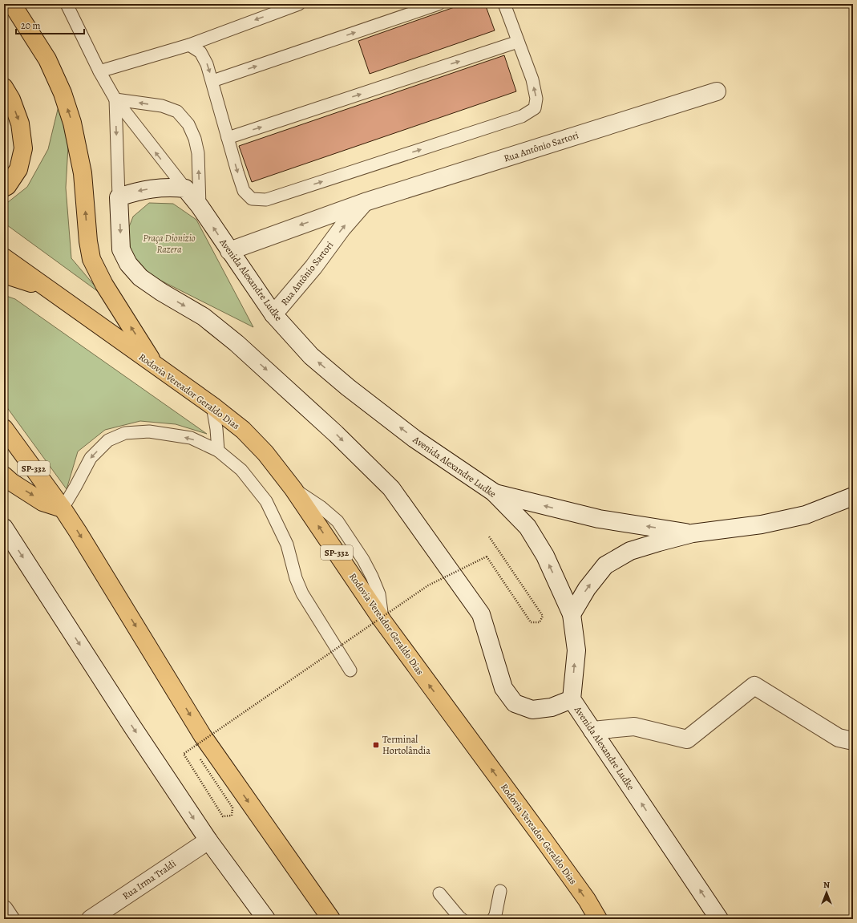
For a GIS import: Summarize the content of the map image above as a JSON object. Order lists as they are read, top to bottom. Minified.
{"streets":{"main road":["Rua Antônio Sartori","Avenida Alexandre Ludke","Rodovia Vereador Geraldo Dias","SP-332","Rua Irma Traldi"]},"crossings":[["Rua Antônio Sartori","Avenida Alexandre Ludke"]],"parks":["Praça Dionizio Razera"],"places":{"transit":["Terminal Hortolândia"]},"scale_bar":"20 m","north":"top"}
